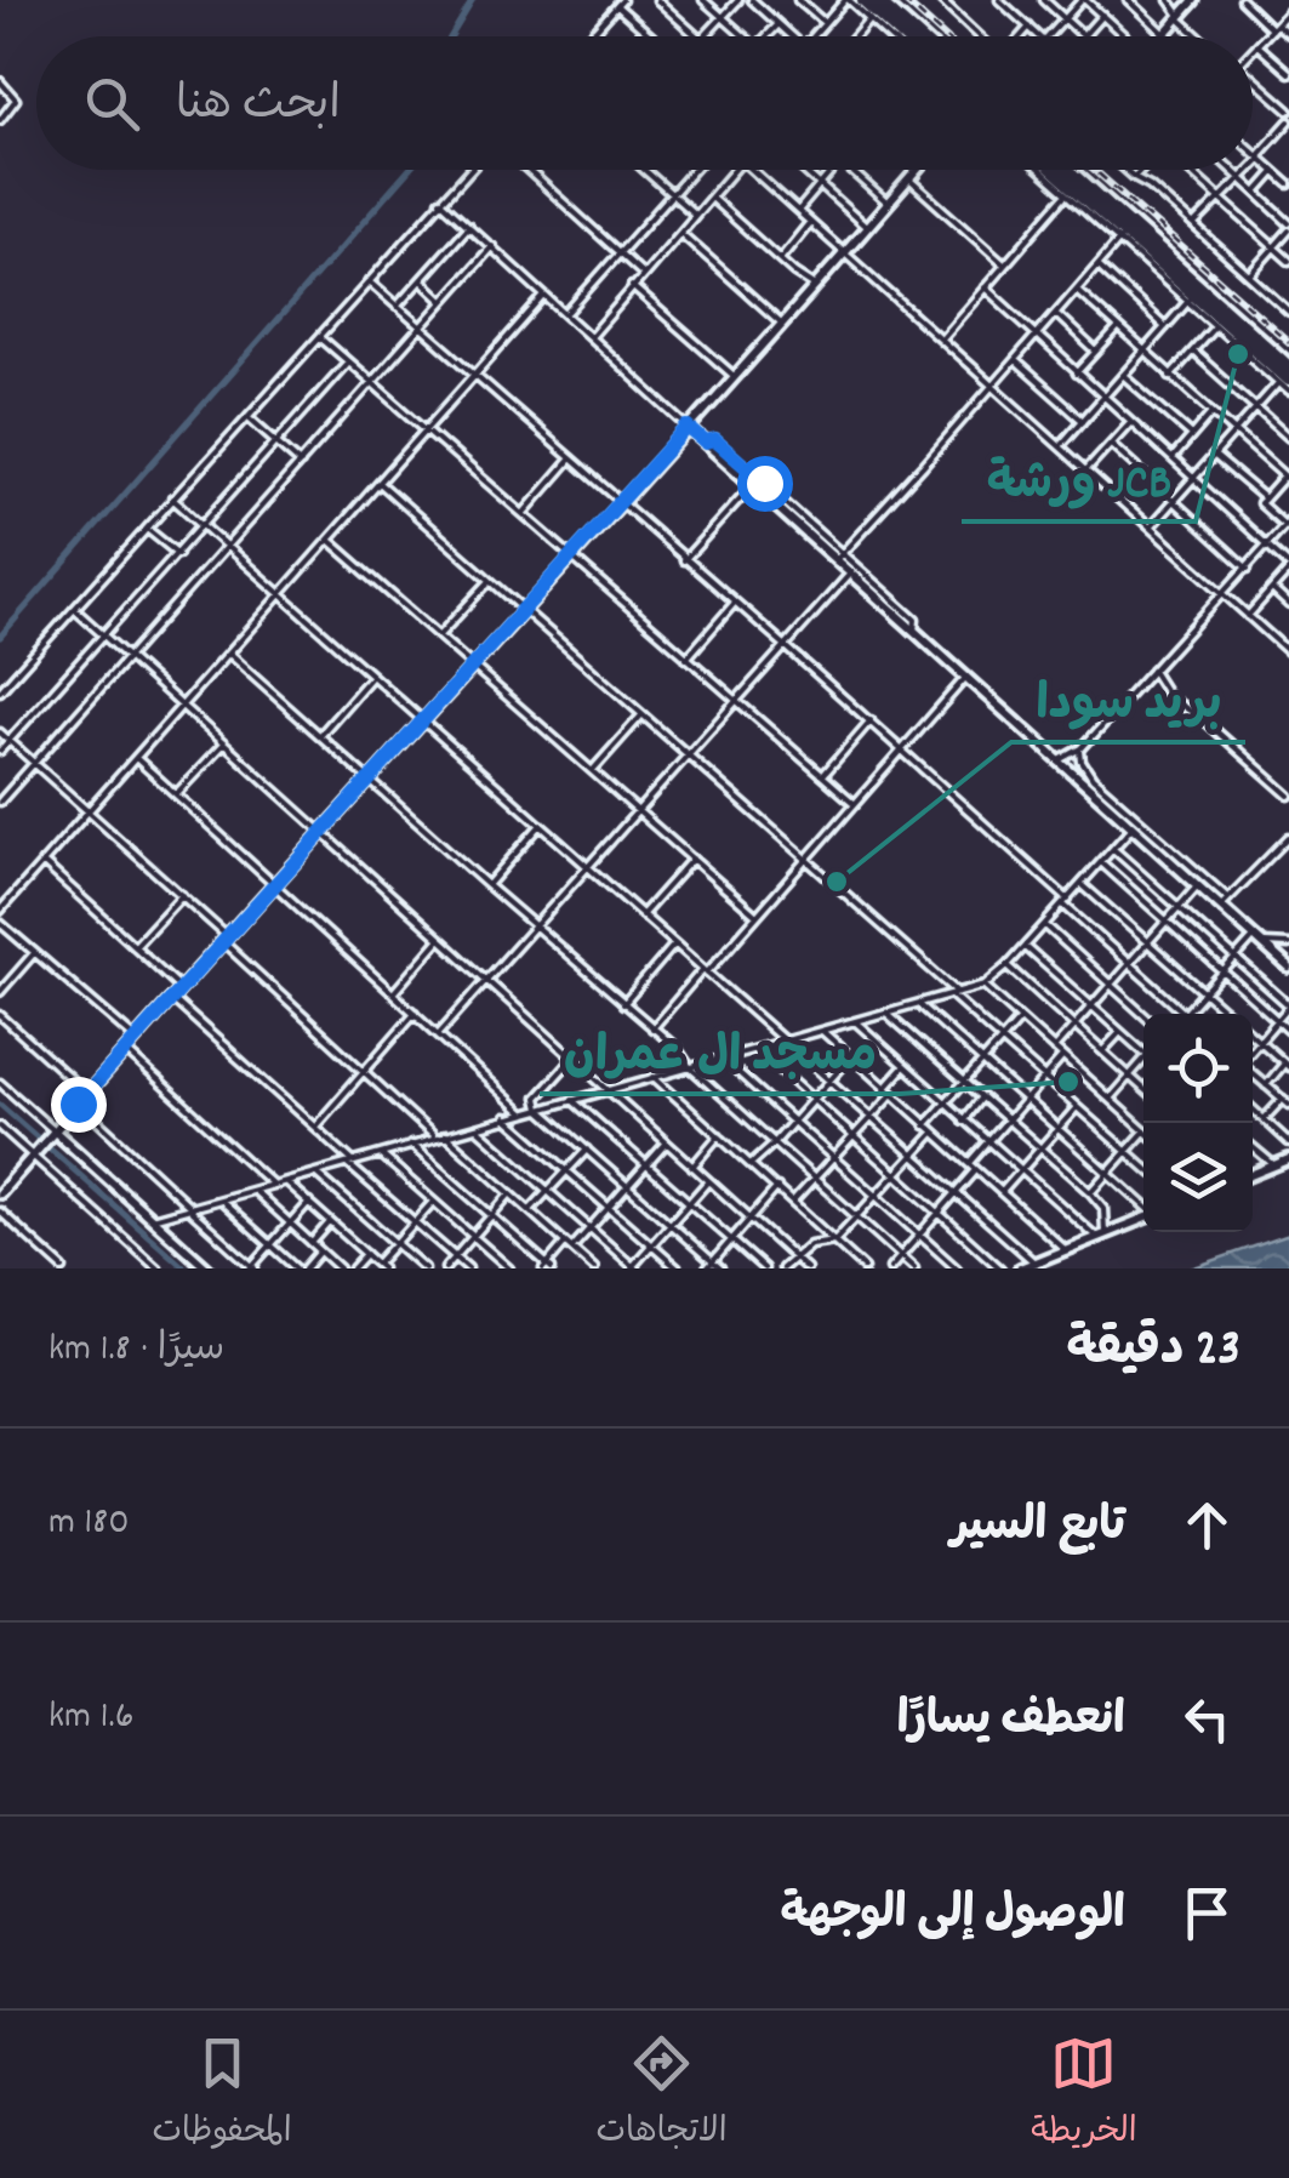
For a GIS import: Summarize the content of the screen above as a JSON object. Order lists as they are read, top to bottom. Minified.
{"places":["ورشة JCB","بريد سودا","مسجد ال عمران"],"page":{"search":"ابحث هنا","heading":["23 دقيقة","سيرًا · 1.8 km"],"list":[["تابع السير","180 m"],["انعطف يسارًا","1.6 km"],"الوصول إلى الوجهة"],"nav":["الخريطة","الاتجاهات","المحفوظات"]}}
